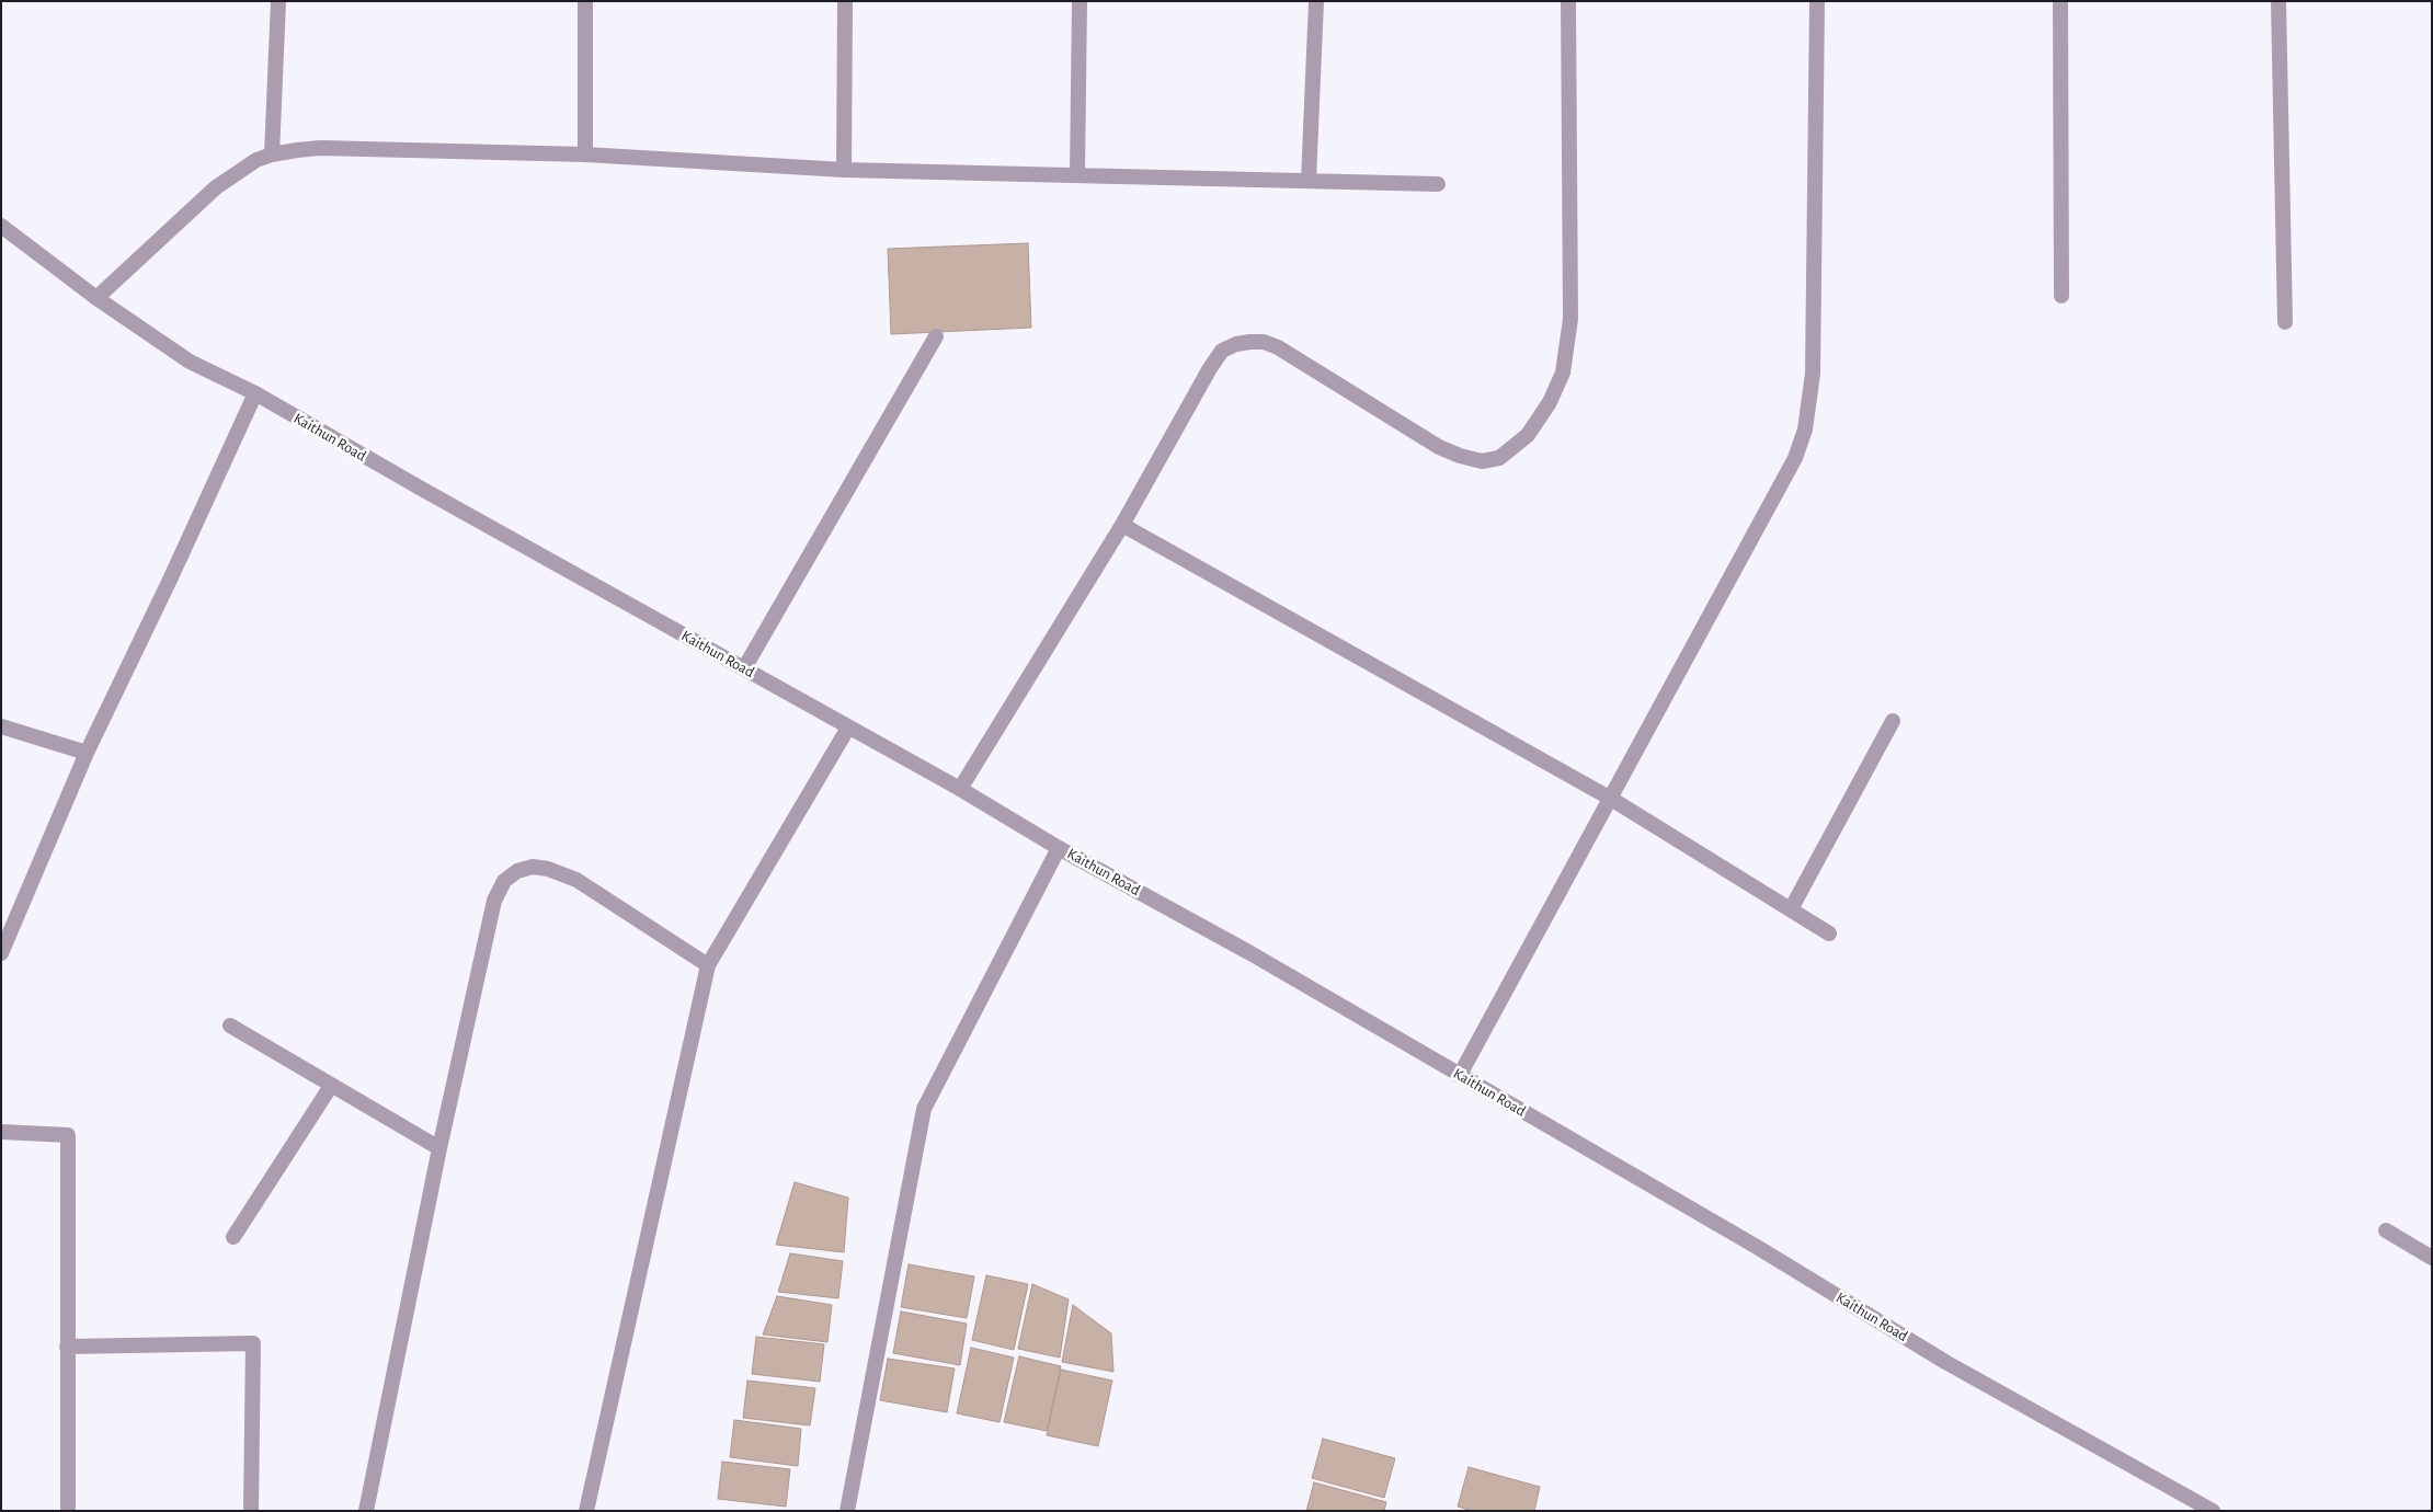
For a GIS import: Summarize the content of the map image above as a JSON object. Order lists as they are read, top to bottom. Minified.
{"streets":{"street":["Kaithun Road"]}}
